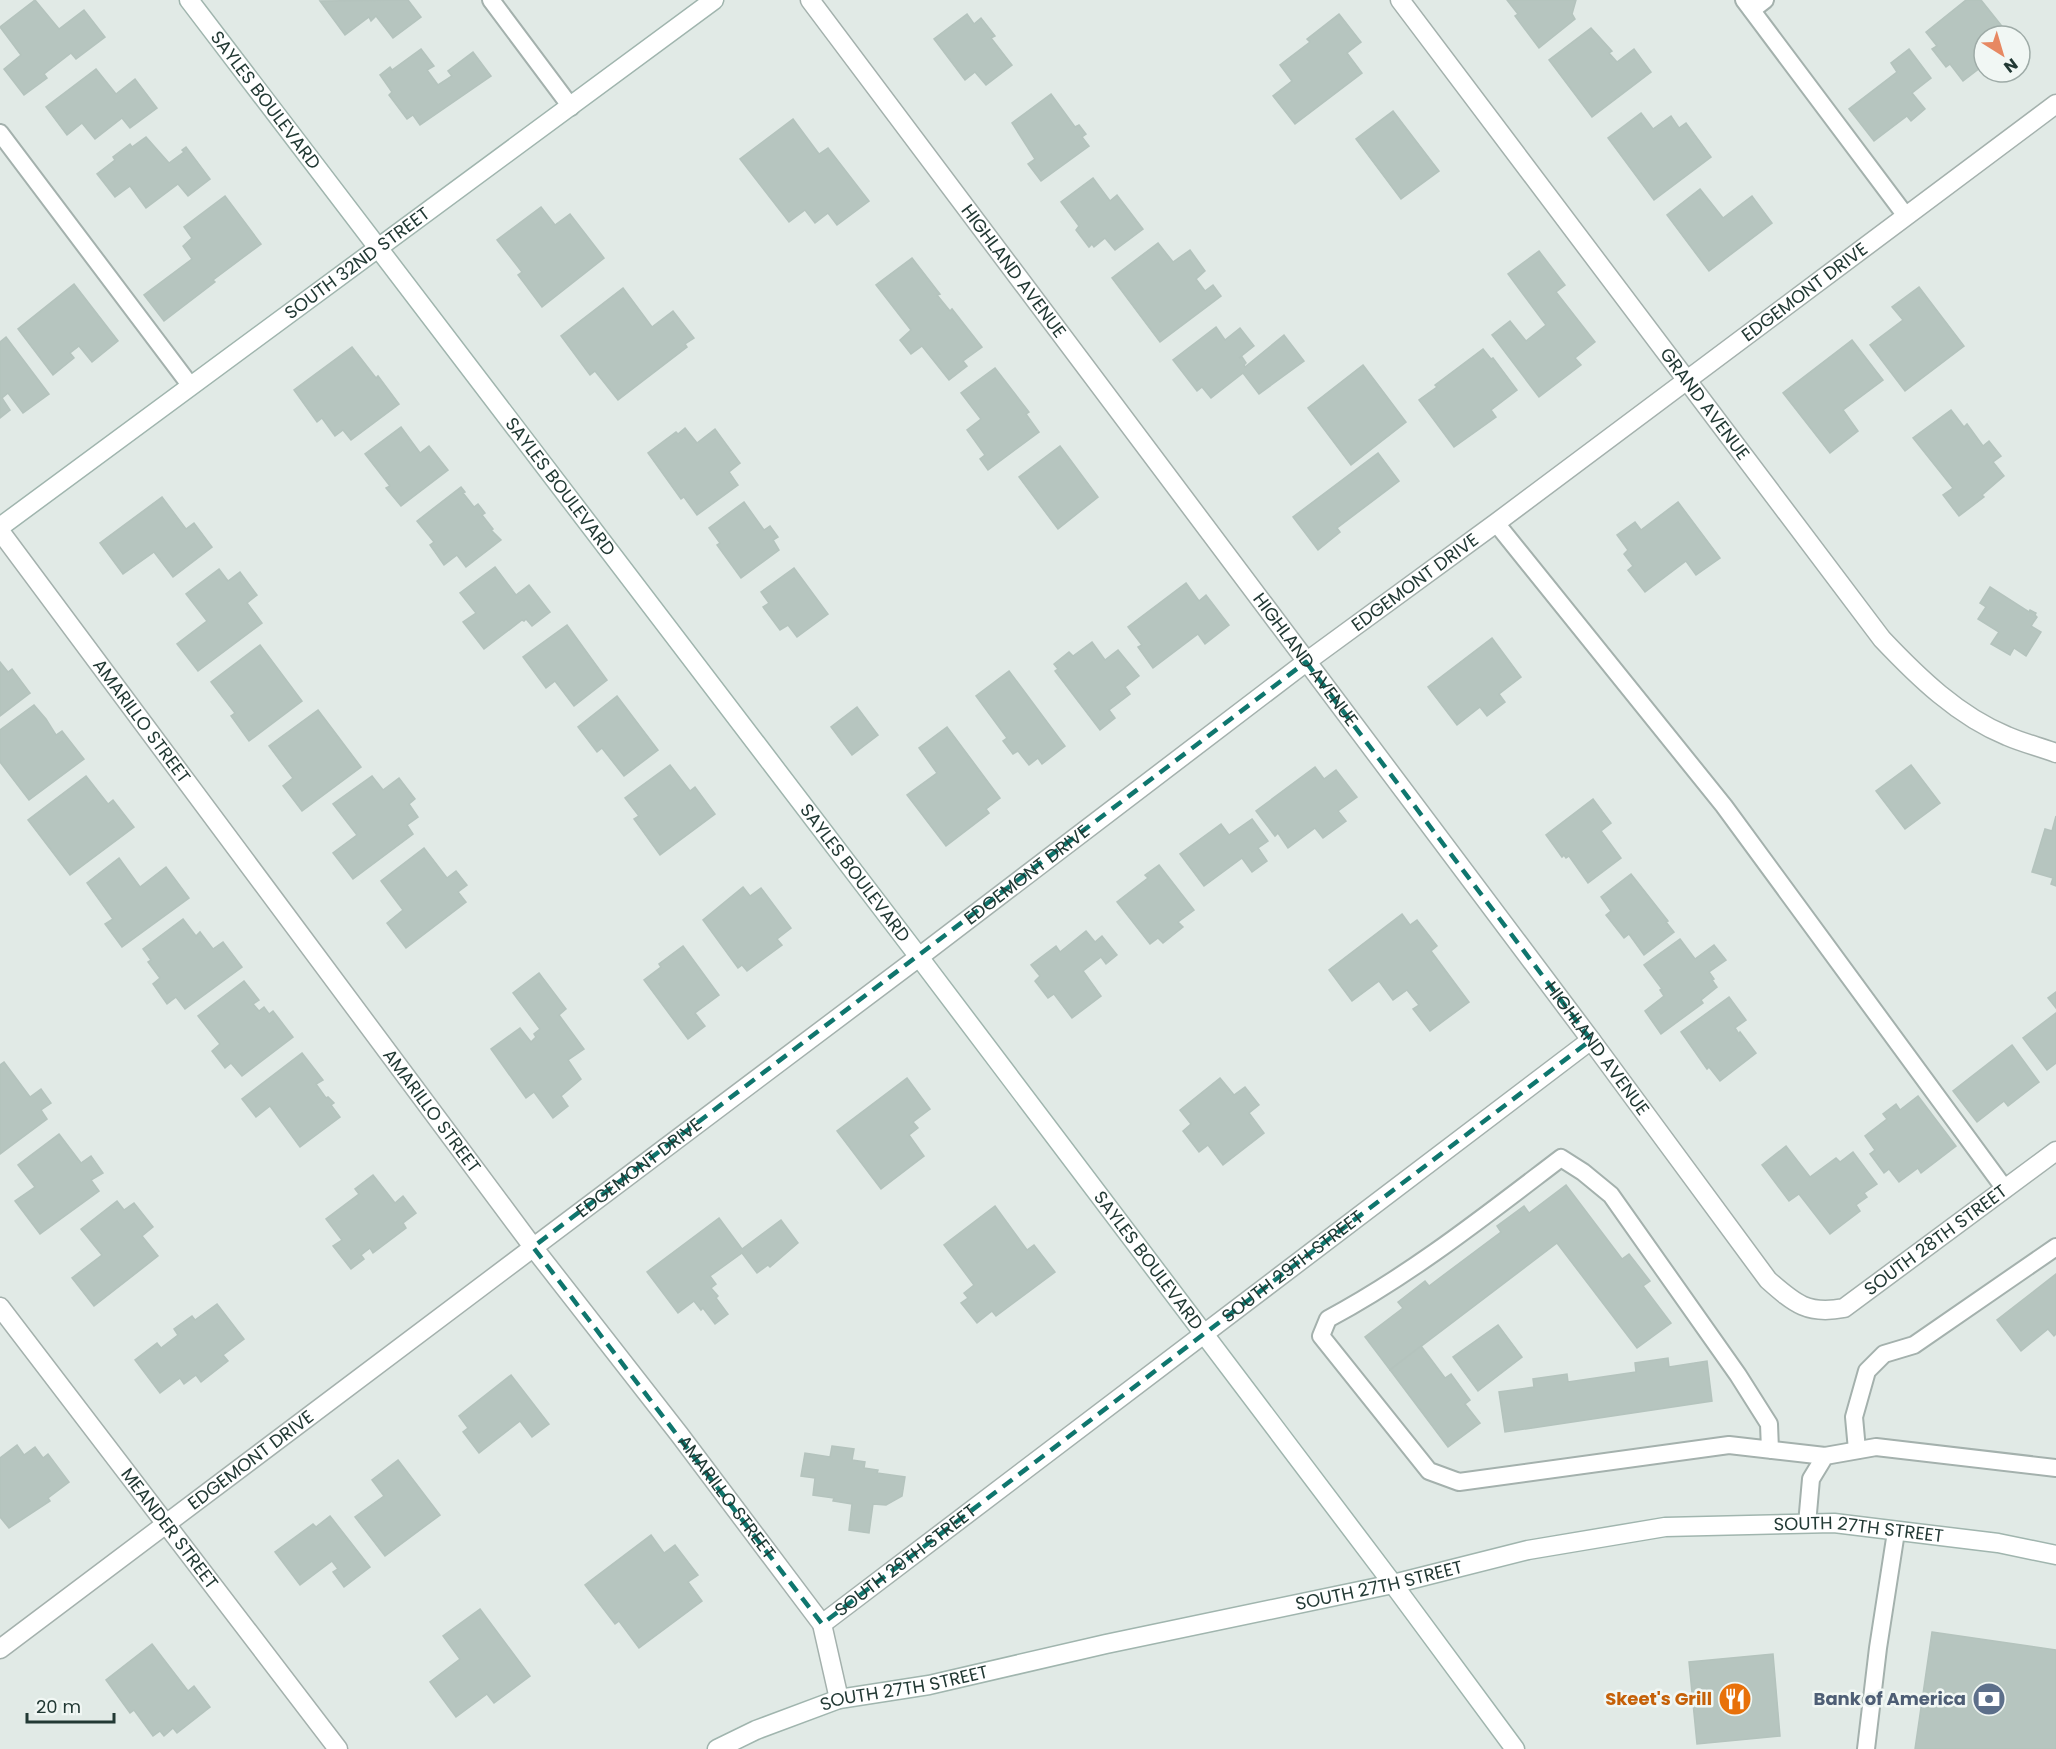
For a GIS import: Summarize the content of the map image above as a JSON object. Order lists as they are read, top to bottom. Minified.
{"streets":{"street":["SAYLES BOULEVARD","SOUTH 32ND STREET","HIGHLAND AVENUE","EDGEMONT DRIVE","GRAND AVENUE","AMARILLO STREET","SOUTH 28TH STREET","SOUTH 29TH STREET","MEANDER STREET","SOUTH 27TH STREET"]},"crossings":[["SAYLES BOULEVARD","SOUTH 32ND STREET"],["SAYLES BOULEVARD","EDGEMONT DRIVE"],["SAYLES BOULEVARD","SOUTH 29TH STREET"],["SAYLES BOULEVARD","SOUTH 27TH STREET"],["SOUTH 32ND STREET","AMARILLO STREET"],["HIGHLAND AVENUE","EDGEMONT DRIVE"],["HIGHLAND AVENUE","SOUTH 28TH STREET"],["HIGHLAND AVENUE","SOUTH 29TH STREET"],["EDGEMONT DRIVE","GRAND AVENUE"],["EDGEMONT DRIVE","AMARILLO STREET"],["EDGEMONT DRIVE","MEANDER STREET"],["AMARILLO STREET","SOUTH 29TH STREET"],["AMARILLO STREET","SOUTH 27TH STREET"]],"places":{"restaurant":["Skeet's Grill"],"bank":["Bank of America"]},"scale_bar":"20 m","north":"bottom right"}
